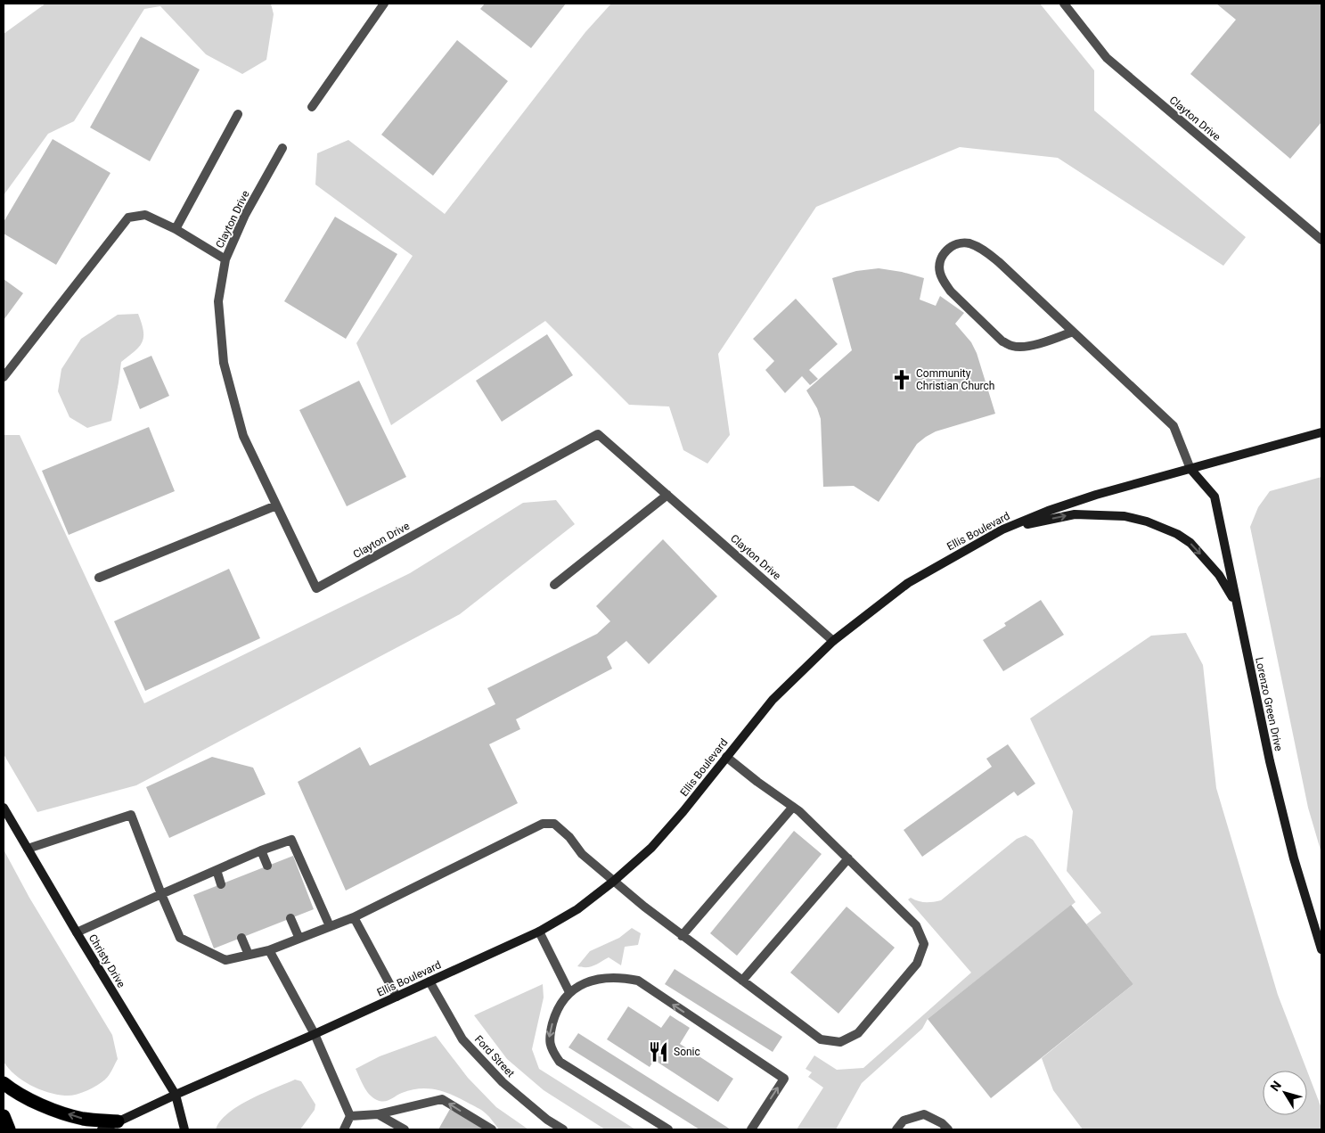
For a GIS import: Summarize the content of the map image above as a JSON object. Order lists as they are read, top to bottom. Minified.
{"streets":{"main road":["Ellis Boulevard","Lorenzo Green Drive","Christy Drive"],"street":["Clayton Drive","Ford Street"]},"crossings":[["Clayton Drive","Ellis Boulevard"],["Ellis Boulevard","Lorenzo Green Drive"],["Ellis Boulevard","Christy Drive"],["Ellis Boulevard","Ford Street"]],"places":{"church":["Community Christian Church"],"restaurant":["Sonic"]},"north":"top left"}
